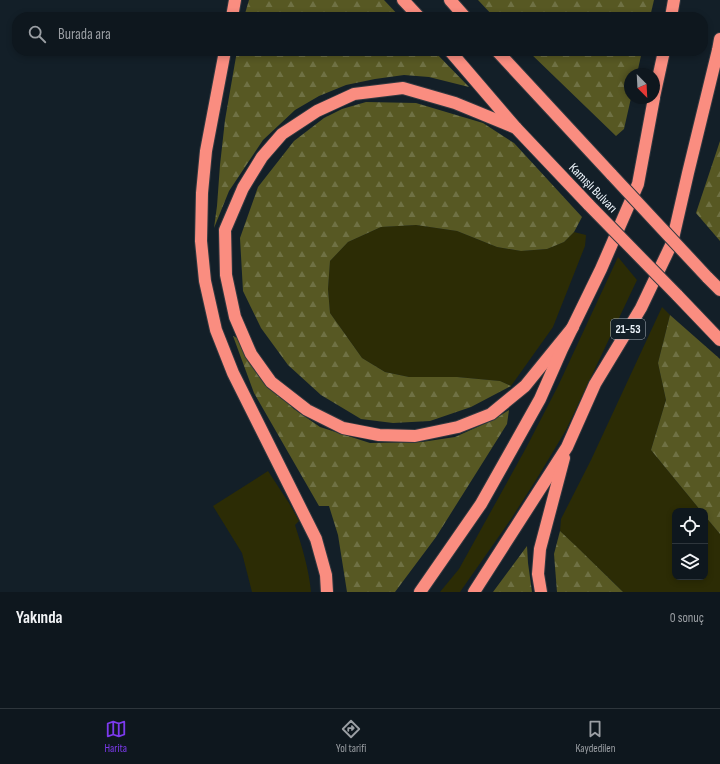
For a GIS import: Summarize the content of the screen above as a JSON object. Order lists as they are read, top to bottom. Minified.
{"streets":{"highway":["Kamışlı Bulvarı","21-53"]},"north":"bottom right","page":{"search":"Burada ara","heading":["Yakında","0 sonuç"],"nav":["Harita","Yol tarifi","Kaydedilen"]}}
